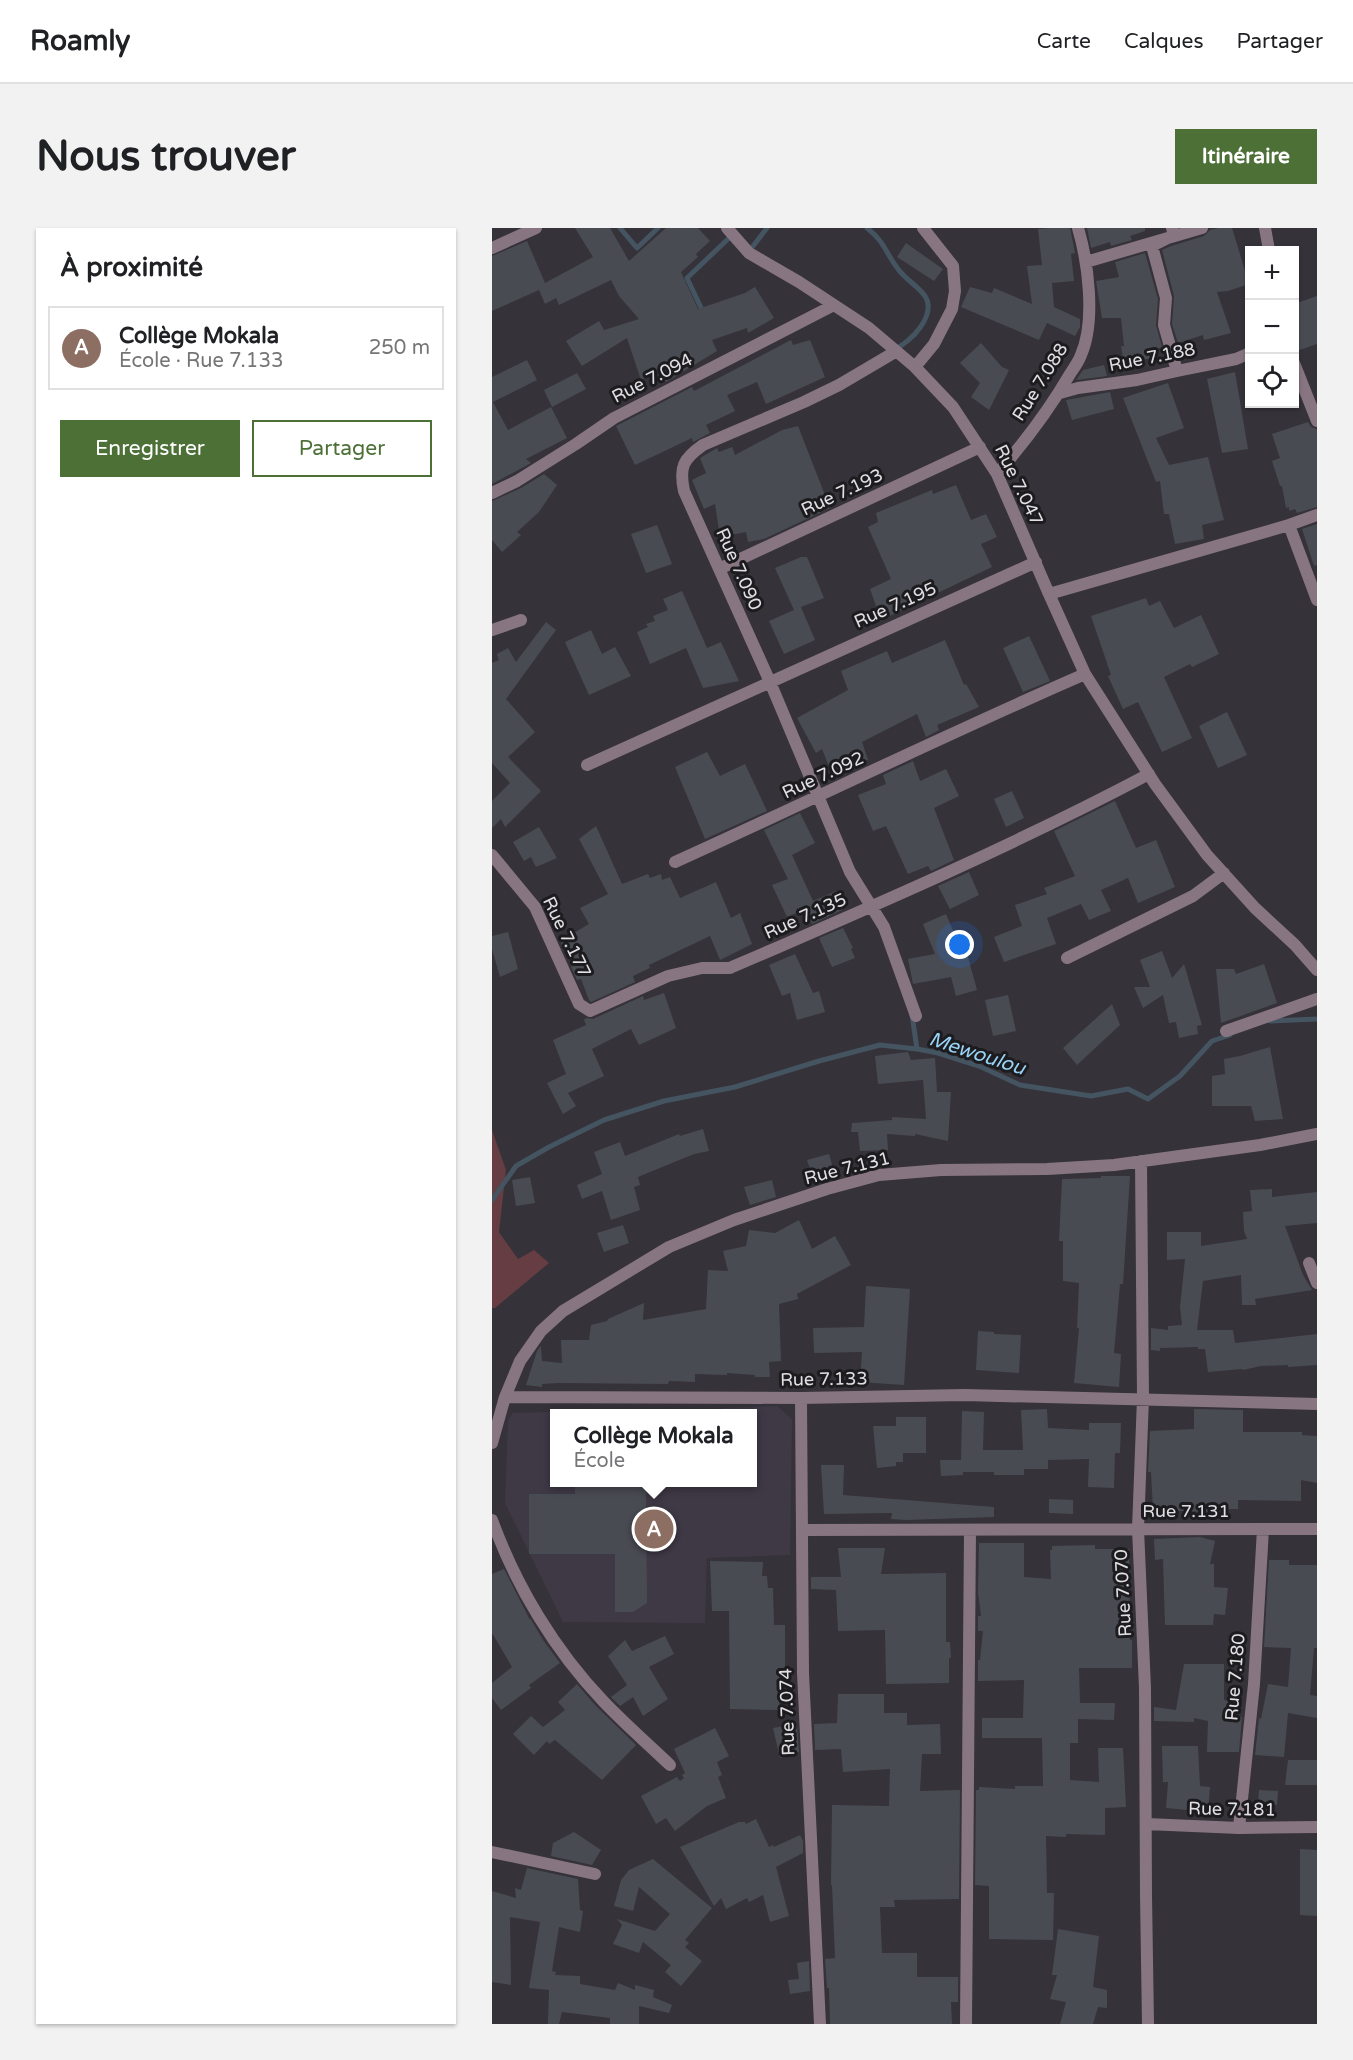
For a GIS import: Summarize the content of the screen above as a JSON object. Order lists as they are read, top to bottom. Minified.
{"streets":{"street":["Rue 7.188","Rue 7.094","Rue 7.088","Rue 7.047","Rue 7.193","Rue 7.090","Rue 7.195","Rue 7.092","Rue 7.135","Rue 7.177","Rue 7.131","Rue 7.133","Rue 7.070","Rue 7.180","Rue 7.074","Rue 7.181"]},"crossings":[["Rue 7.188","Rue 7.088"],["Rue 7.094","Rue 7.047"],["Rue 7.088","Rue 7.047"],["Rue 7.047","Rue 7.193"],["Rue 7.047","Rue 7.090"],["Rue 7.047","Rue 7.195"],["Rue 7.047","Rue 7.092"],["Rue 7.047","Rue 7.135"],["Rue 7.193","Rue 7.090"],["Rue 7.090","Rue 7.195"],["Rue 7.090","Rue 7.092"],["Rue 7.090","Rue 7.135"],["Rue 7.135","Rue 7.177"],["Rue 7.131","Rue 7.133"],["Rue 7.131","Rue 7.070"],["Rue 7.131","Rue 7.180"],["Rue 7.131","Rue 7.074"],["Rue 7.133","Rue 7.070"],["Rue 7.133","Rue 7.074"],["Rue 7.070","Rue 7.181"],["Rue 7.180","Rue 7.181"]],"water":["Mewoulou"],"page":{"header":"Roamly","nav":["Carte","Calques","Partager"],"buttons":["Itinéraire",["Enregistrer","Partager"]],"title":"Nous trouver","heading":"À proximité","map_buttons":["+","−"],"list":[{"mark":"A","name":"Collège Mokala","note":"École · Rue 7.133","value":"250 m"}],"popup":["Collège Mokala","École"],"pins":"A"}}
